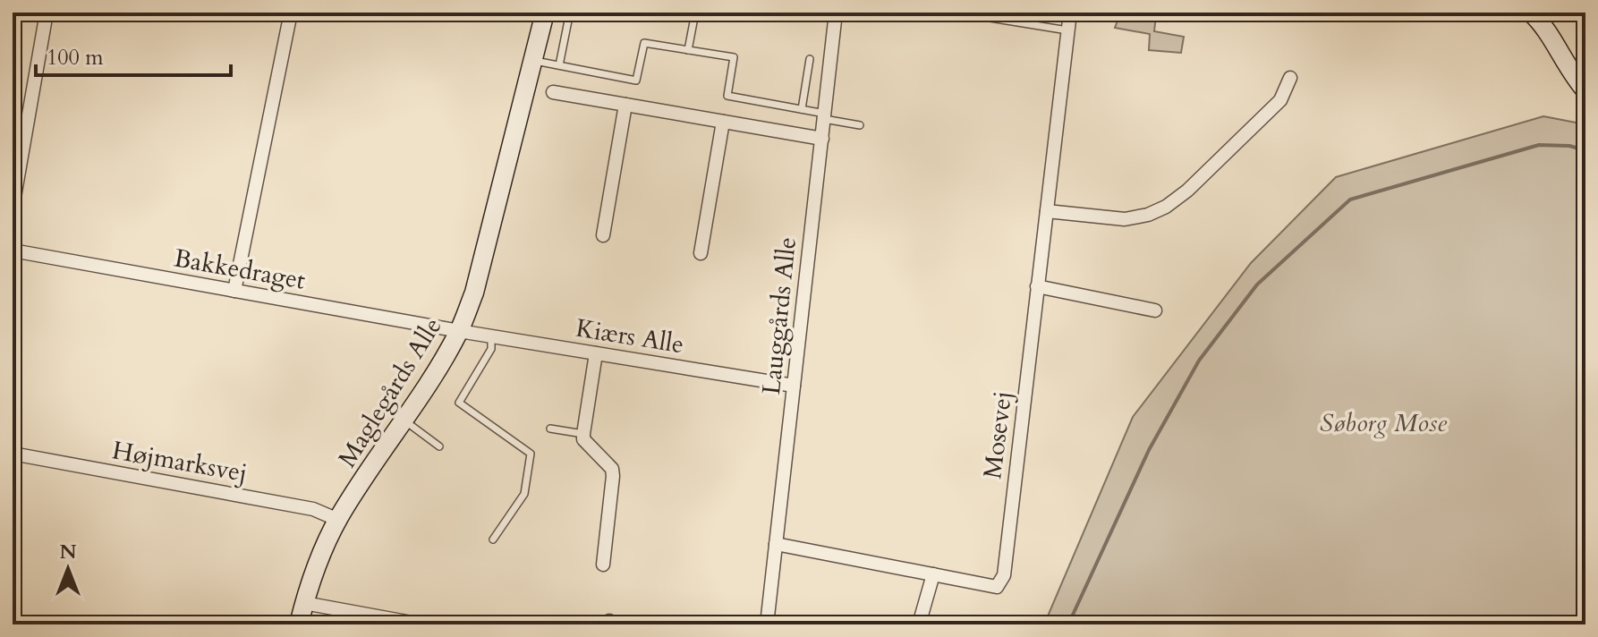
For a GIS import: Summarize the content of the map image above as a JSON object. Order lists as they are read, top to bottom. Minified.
{"streets":{"street":["Bakkedraget","Lauggårds Alle","Kiærs Alle","Maglegårds Alle","Mosevej","Højmarksvej"]},"crossings":[["Bakkedraget","Kiærs Alle"],["Bakkedraget","Maglegårds Alle"],["Lauggårds Alle","Kiærs Alle"],["Kiærs Alle","Maglegårds Alle"],["Maglegårds Alle","Højmarksvej"]],"parks":["Søborg Mose"],"scale_bar":"100 m","north":"top"}
